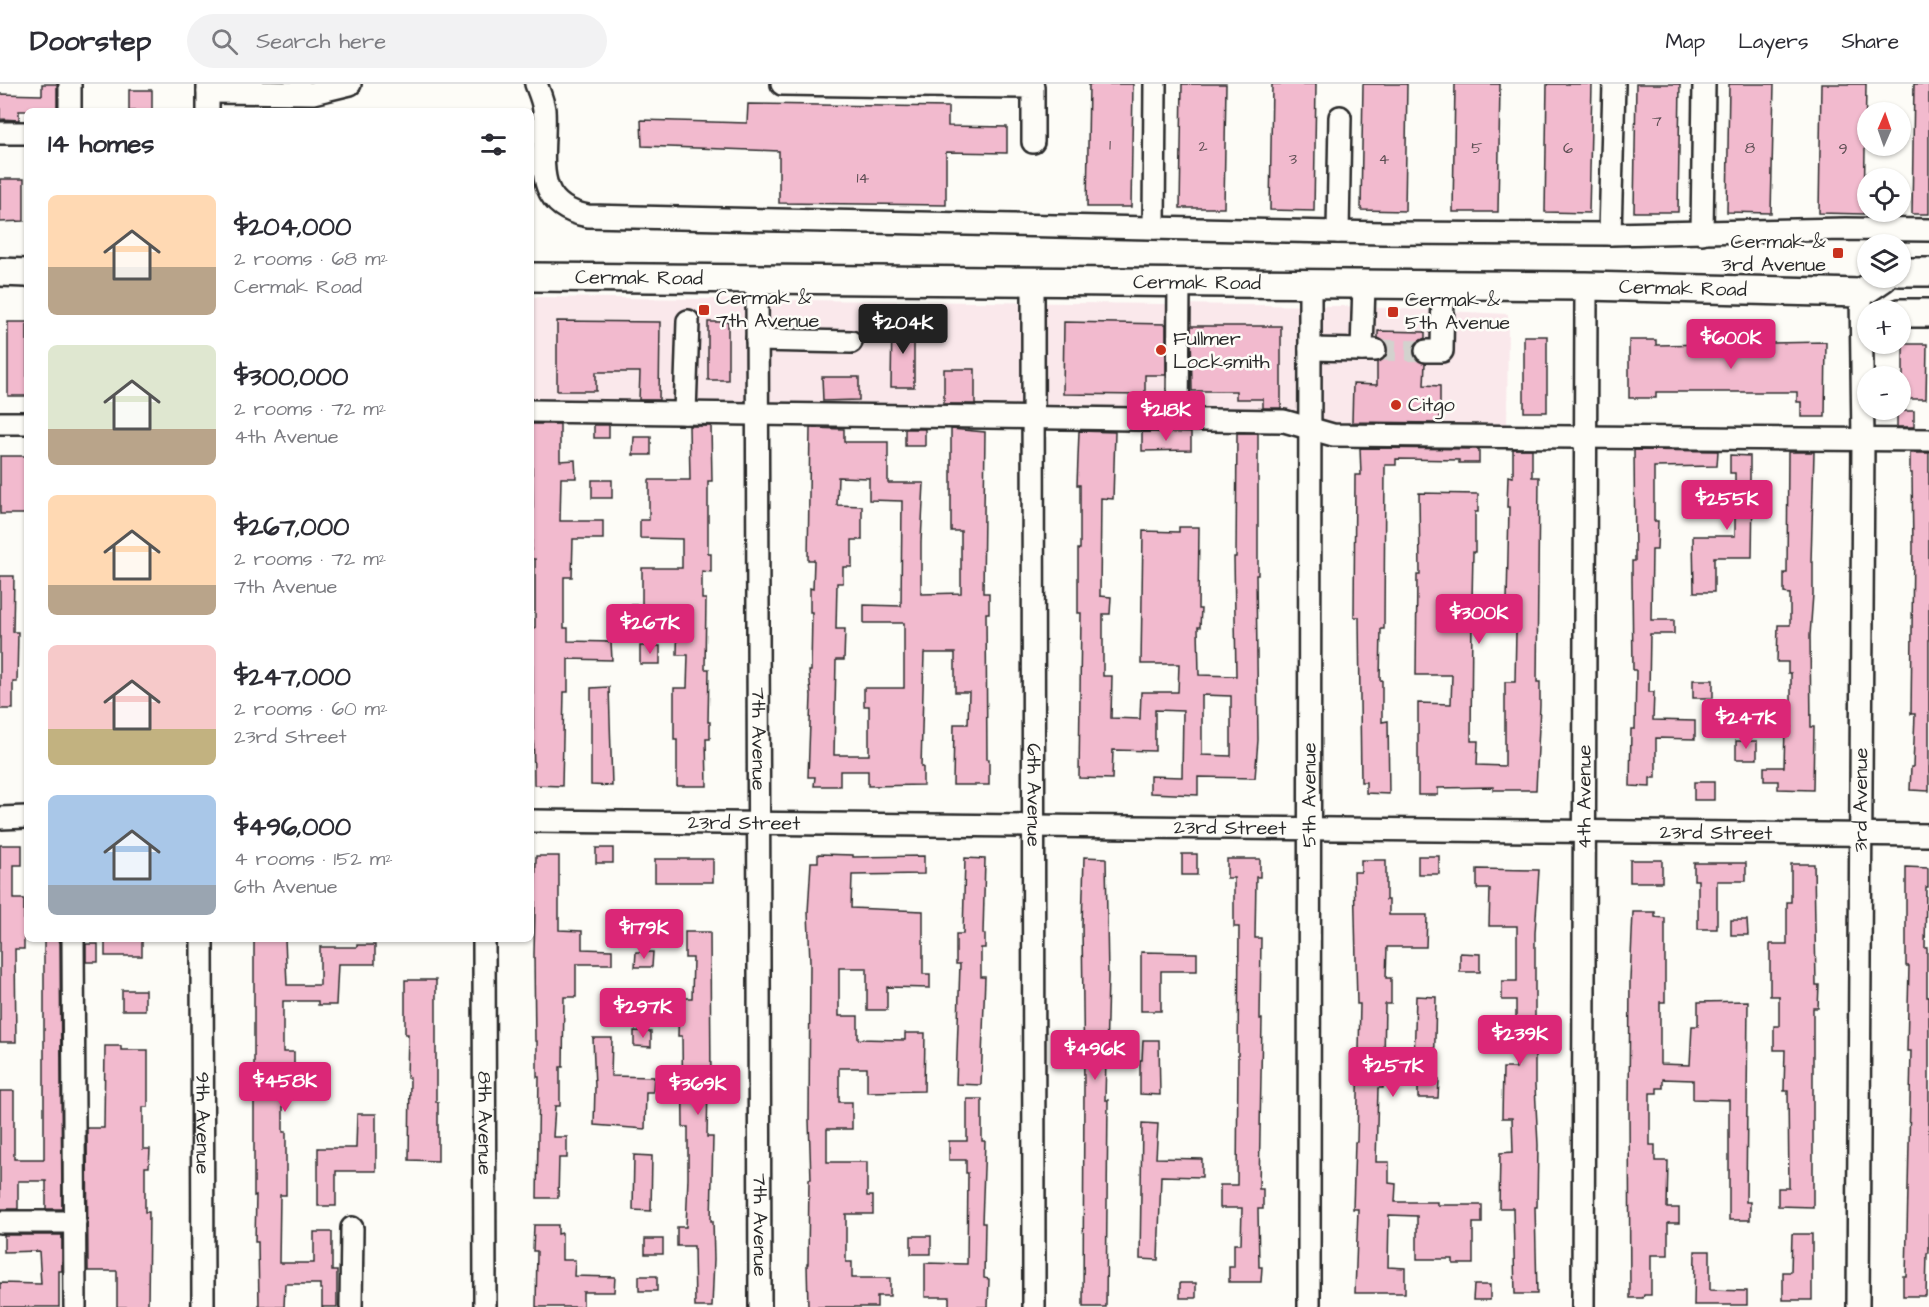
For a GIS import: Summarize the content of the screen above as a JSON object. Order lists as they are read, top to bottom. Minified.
{"streets":{"main road":["Cermak Road"],"street":["7th Avenue","6th Avenue","5th Avenue","4th Avenue","3rd Avenue","23rd Street","9th Avenue","8th Avenue"]},"crossings":[["Cermak Road","7th Avenue"],["Cermak Road","6th Avenue"],["Cermak Road","5th Avenue"],["Cermak Road","4th Avenue"],["7th Avenue","23rd Street"],["6th Avenue","23rd Street"],["5th Avenue","23rd Street"],["4th Avenue","23rd Street"],["3rd Avenue","23rd Street"]],"places":{"transit":["Cermak & 3rd Avenue","Cermak & 7th Avenue","Cermak & 5th Avenue"],"other":["Fullmer Locksmith","Citgo"]},"house_numbers":["7","1","2","5","6","8","9","3","4","14"],"north":"top","page":{"header":"Doorstep","search":"Search here","nav":["Map","Layers","Share"],"map_buttons":["+","−"],"heading":"14 homes","list":[{"name":"$204,000","note":"2 rooms · 68 m² · Cermak Road"},{"name":"$300,000","note":"2 rooms · 72 m² · 4th Avenue"},{"name":"$267,000","note":"2 rooms · 72 m² · 7th Avenue"},{"name":"$247,000","note":"2 rooms · 60 m² · 23rd Street"},{"name":"$496,000","note":"4 rooms · 152 m² · 6th Avenue"}],"price":["$204K","$600K","$218K","$255K","$300K","$267K","$247K","$179K","$297K","$239K","$496K","$257K","$458K","$369K"]}}
